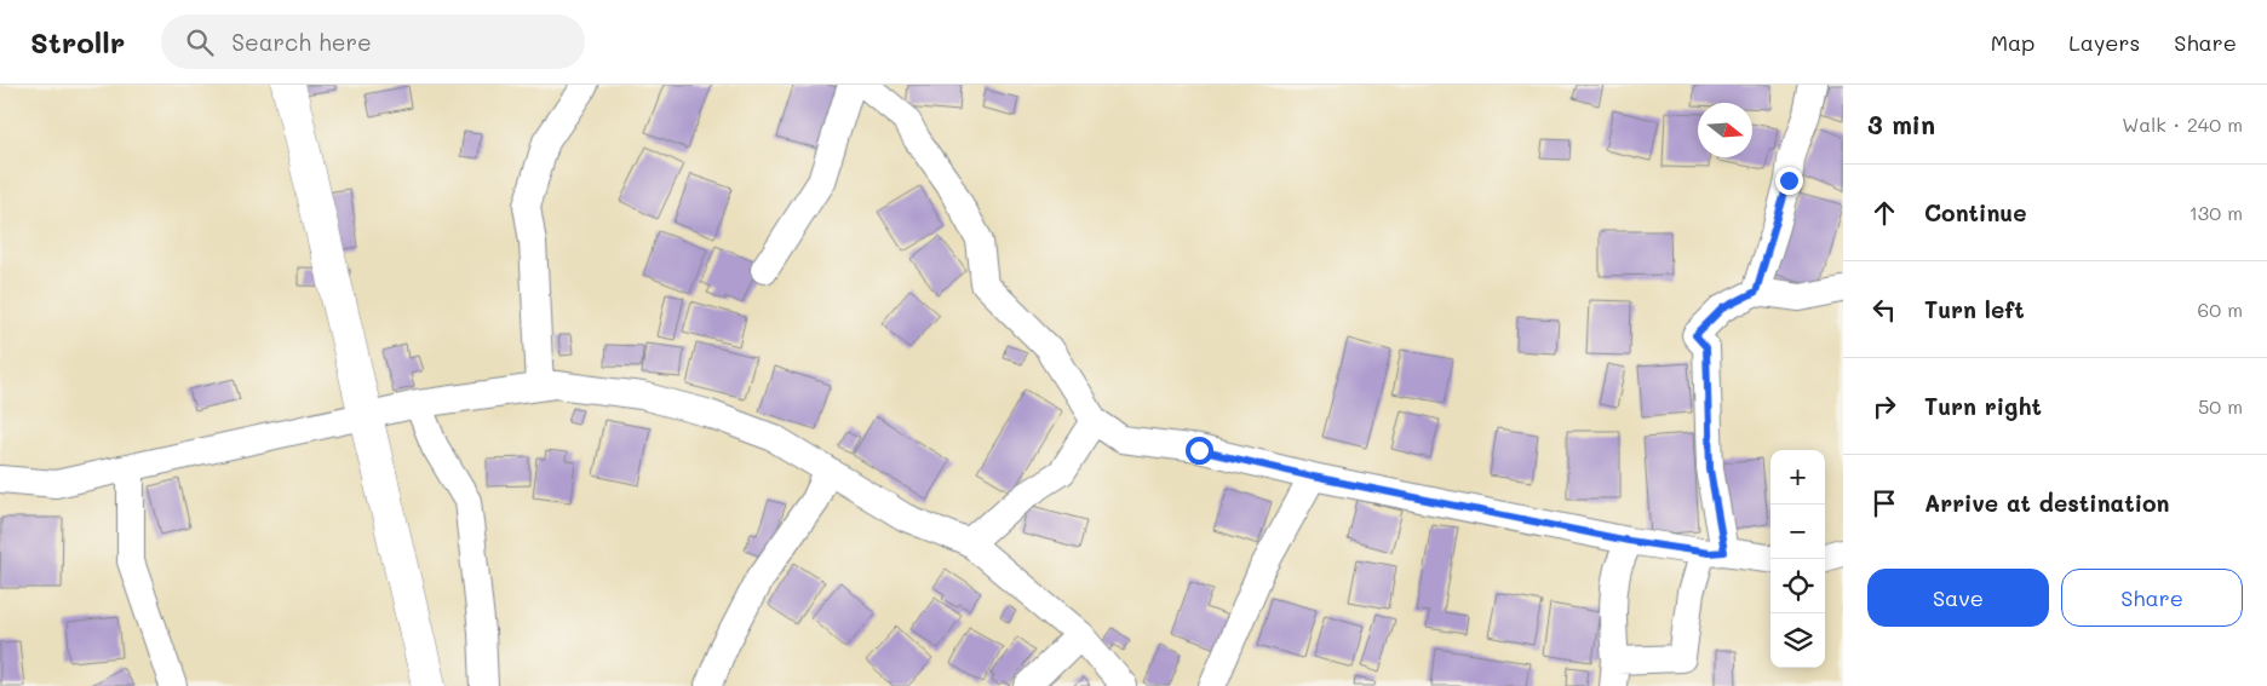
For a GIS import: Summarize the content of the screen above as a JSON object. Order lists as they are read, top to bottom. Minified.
{"north":"right","page":{"header":"Strollr","search":"Search here","nav":["Map","Layers","Share"],"heading":["3 min","Walk · 240 m"],"list":[["Continue","130 m"],["Turn left","60 m"],["Turn right","50 m"],"Arrive at destination"],"map_buttons":["+","−"],"buttons":["Save","Share"]}}
